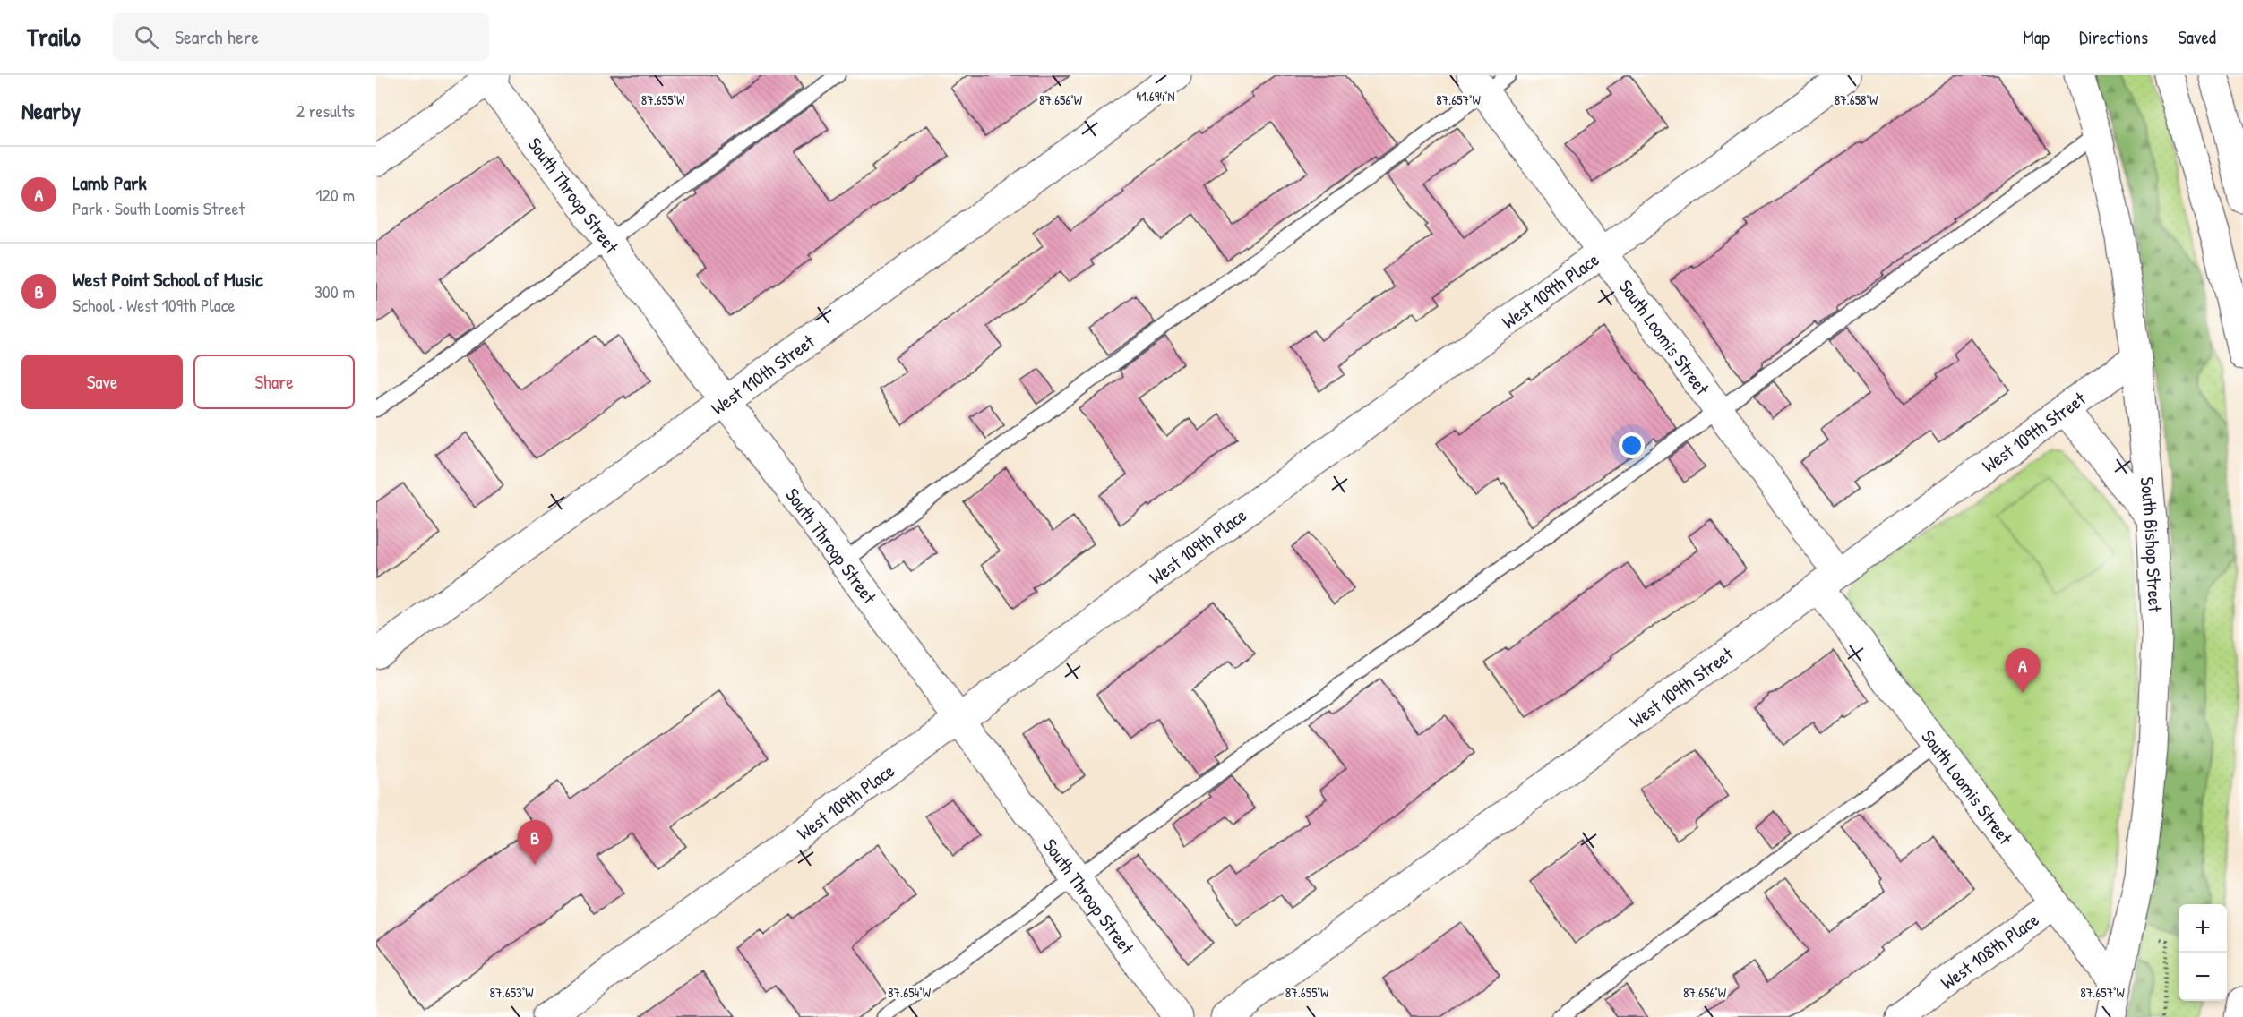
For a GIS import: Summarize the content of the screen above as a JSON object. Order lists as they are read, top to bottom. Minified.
{"streets":{"main road":["South Throop Street","West 109th Place","South Loomis Street","West 110th Street","West 109th Street","South Bishop Street","West 108th Place"]},"crossings":[["South Throop Street","West 109th Place"],["South Throop Street","West 110th Street"],["West 109th Place","South Loomis Street"],["South Loomis Street","West 109th Street"],["South Loomis Street","South Bishop Street"],["South Loomis Street","West 108th Place"],["West 109th Street","South Bishop Street"]],"page":{"header":"Trailo","search":"Search here","nav":["Map","Directions","Saved"],"heading":["Nearby","2 results"],"list":[{"mark":"A","name":"Lamb Park","note":"Park · South Loomis Street","value":"120 m"},{"mark":"B","name":"West Point School of Music","note":"School · West 109th Place","value":"300 m"}],"buttons":["Save","Share"],"pins":["A","B"],"map_buttons":["+","−"]},"coordinates":["41.694°N","87.657°W","87.658°W","87.655°W","87.656°W","87.653°W","87.654°W"]}
